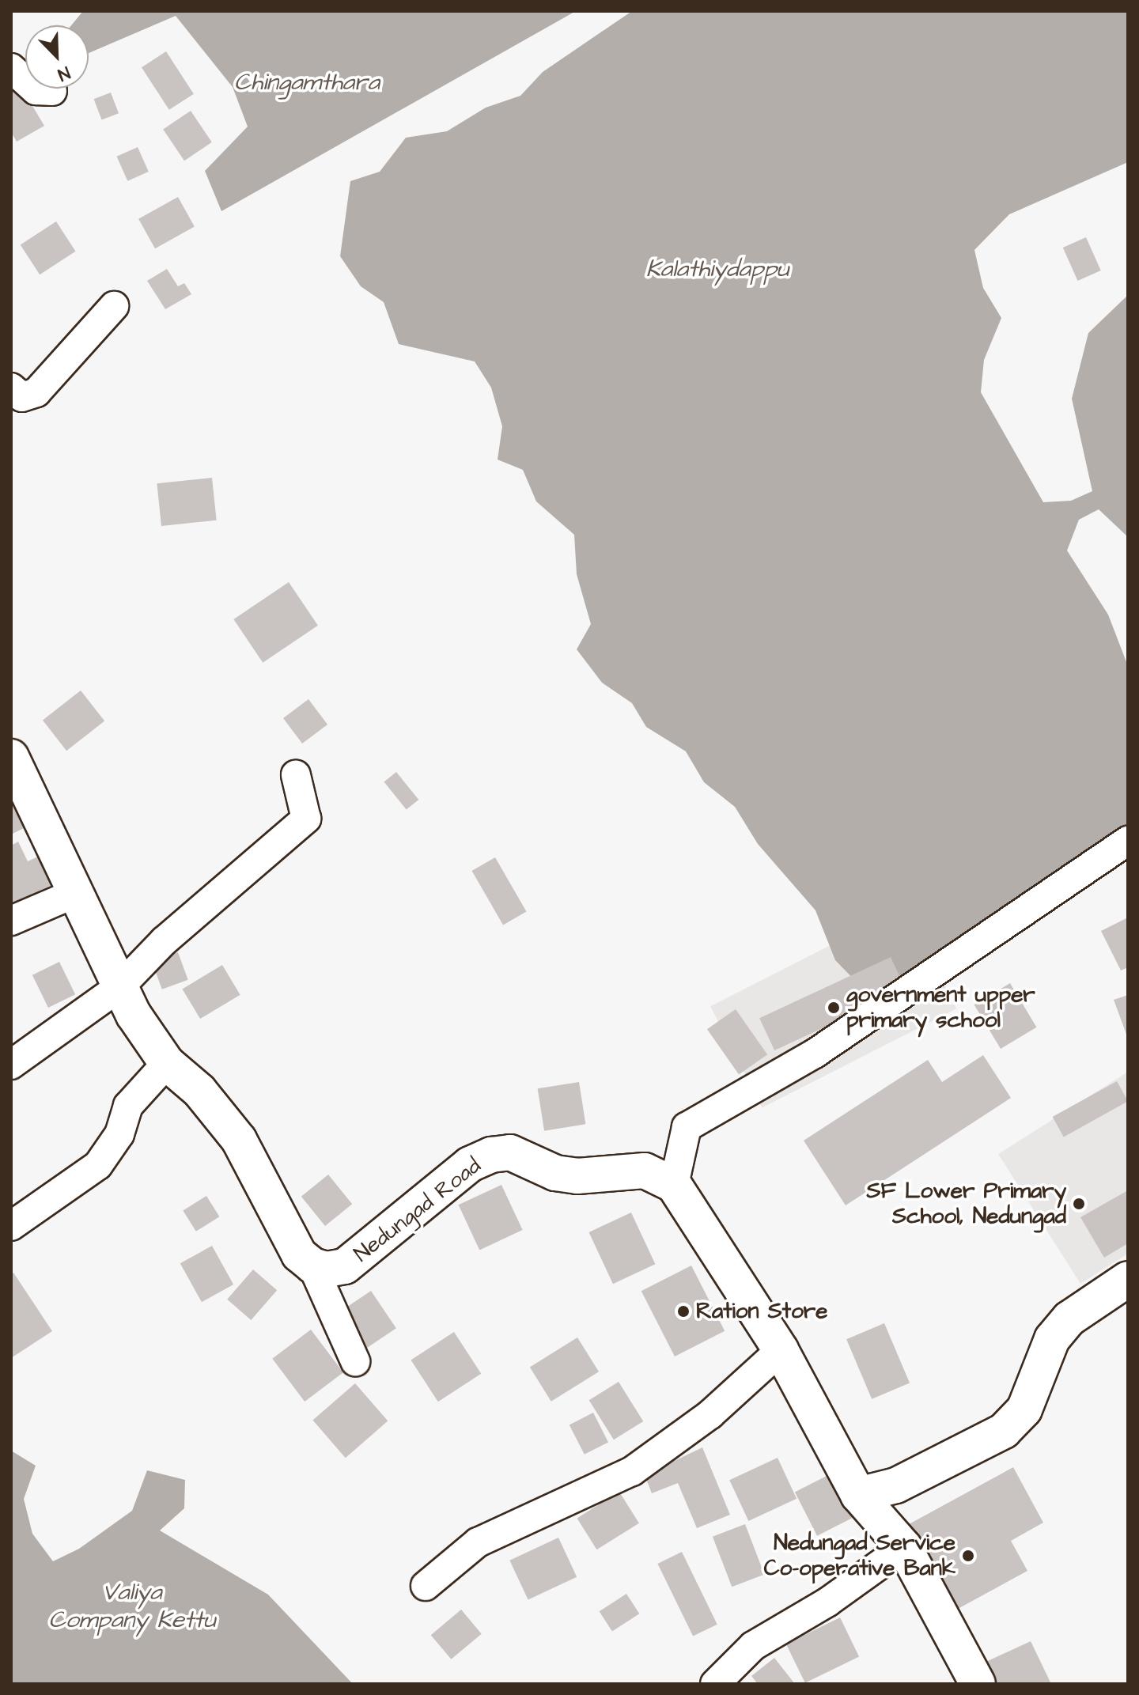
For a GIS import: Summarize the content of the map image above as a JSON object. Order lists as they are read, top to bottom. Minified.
{"streets":{"main road":["Nedungad Road"]},"water":["Chingamthara","Kalathiydappu","Valiya Company Kettu"],"places":["government upper primary school","SF Lower Primary School, Nedungad","Ration Store","Nedungad Service Co-operative Bank"],"north":"bottom right"}
